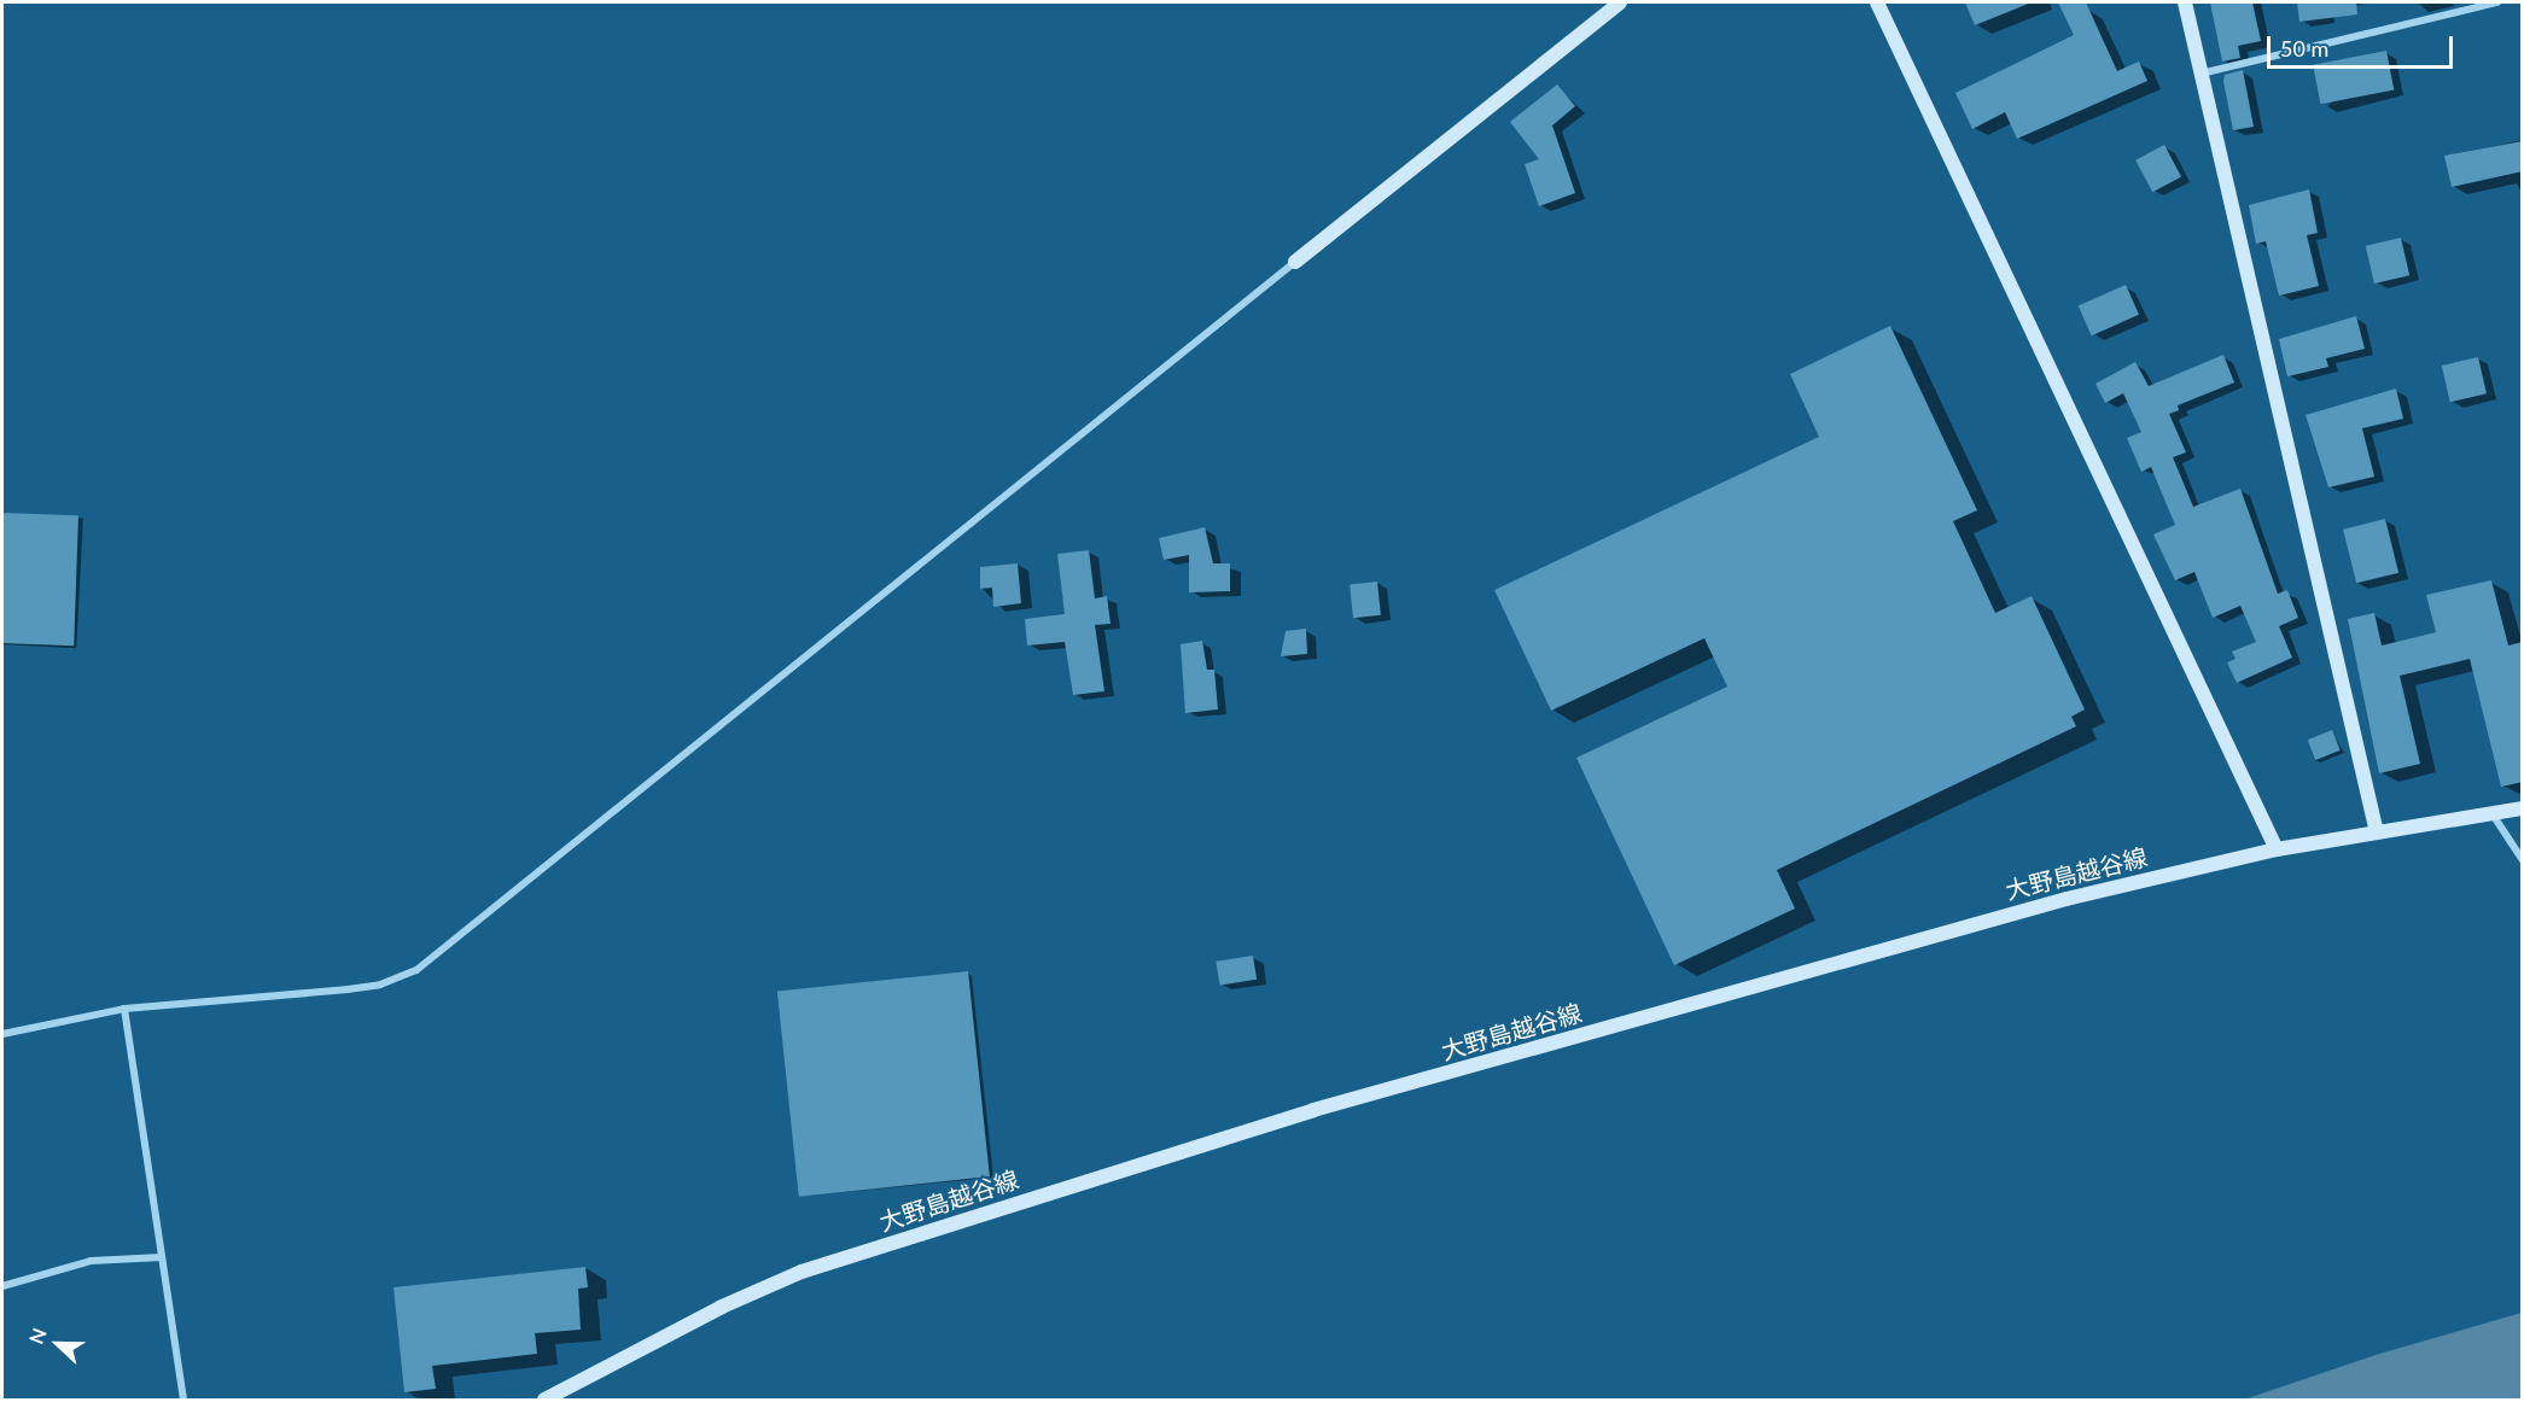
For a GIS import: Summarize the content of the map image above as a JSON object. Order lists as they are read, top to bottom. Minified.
{"streets":{"street":["大野島越谷線"]},"scale_bar":"50 m","north":"left"}
